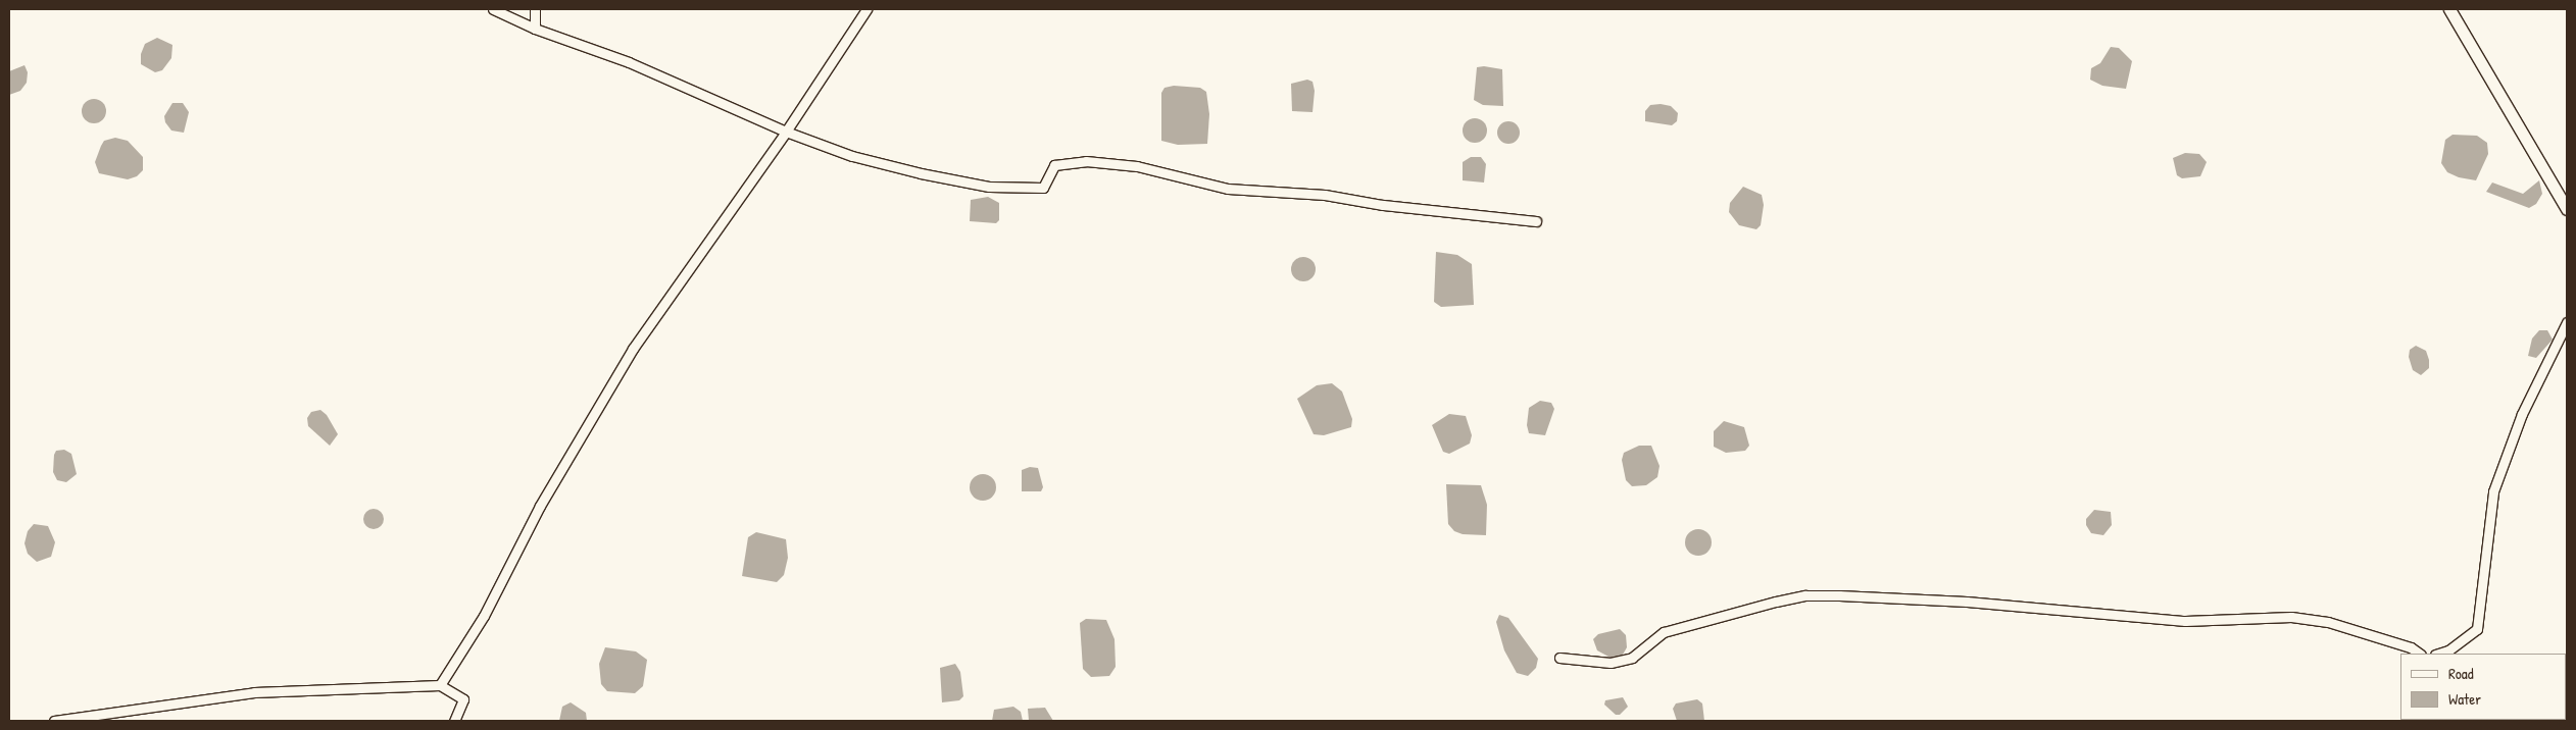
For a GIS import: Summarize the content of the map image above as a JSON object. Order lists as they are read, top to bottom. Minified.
{"legend":["Road","Water"]}
